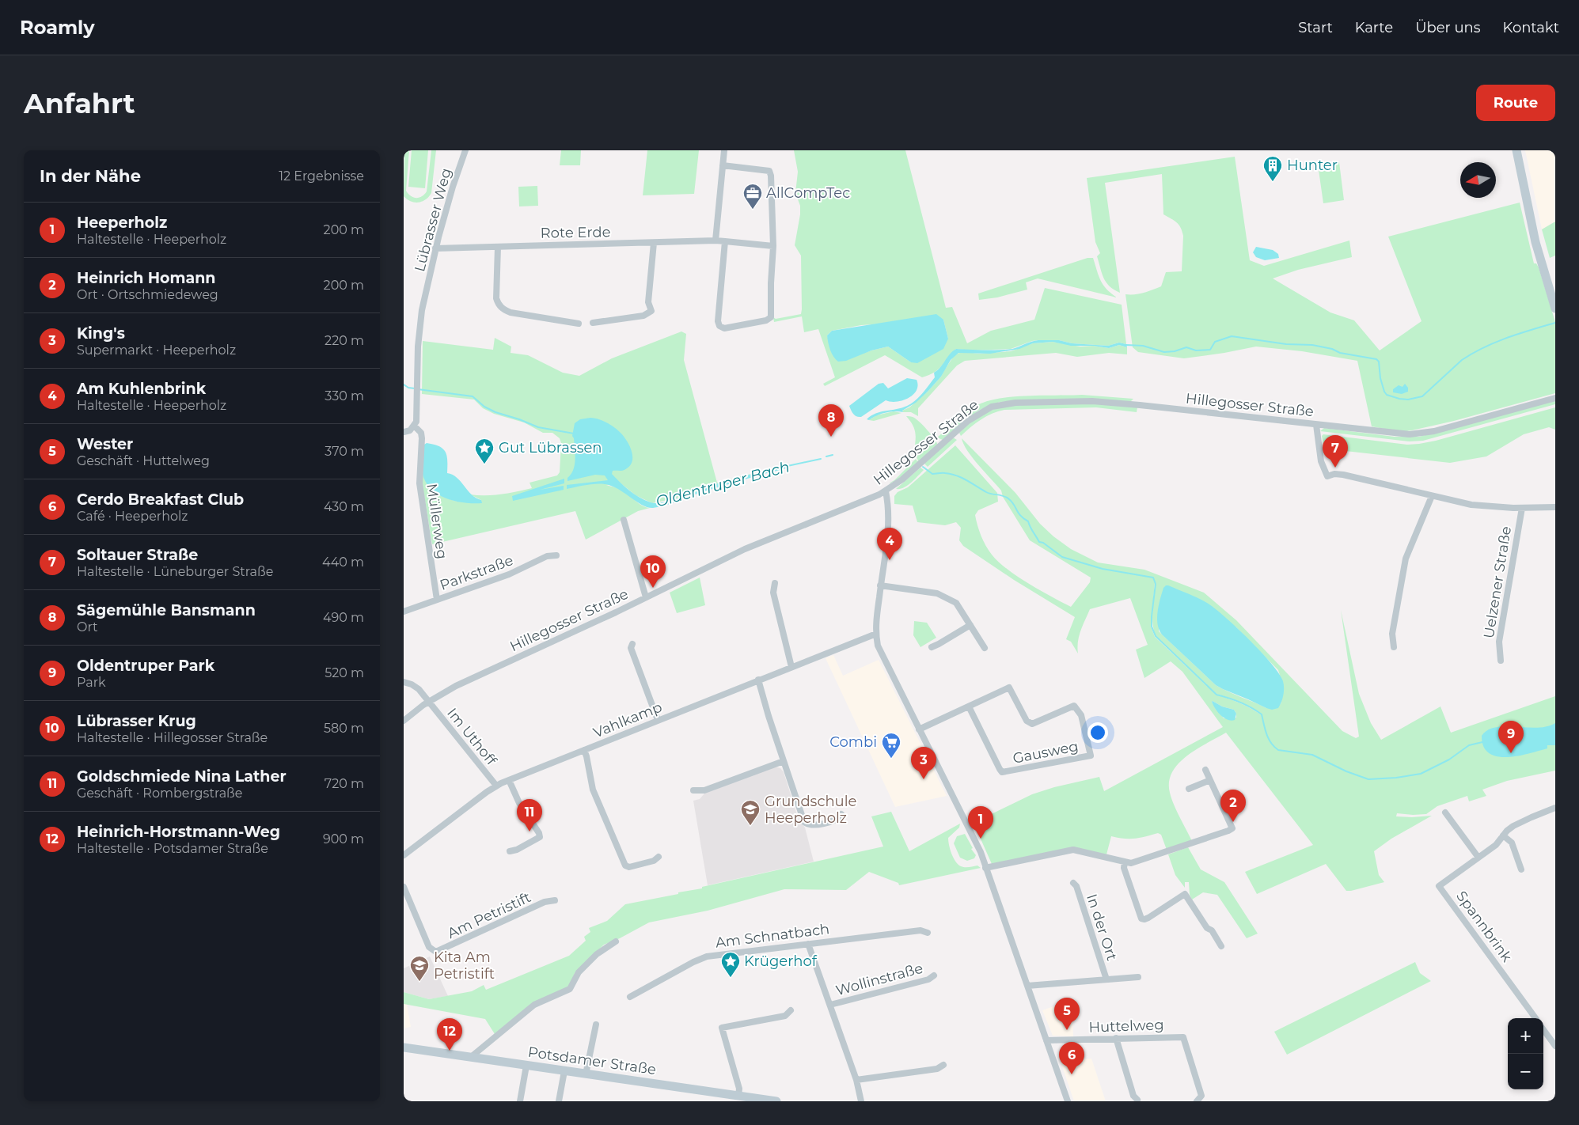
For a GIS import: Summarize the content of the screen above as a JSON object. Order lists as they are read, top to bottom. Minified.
{"streets":{"street":["Lübrasser Weg","Rote Erde","Hillegosser Straße","Müllerweg","Parkstraße","Uelzener Straße","Vahlkamp","Im Uthoff","Gausweg","Am Petristift","Spannbrink","In der Ort","Am Schnatbach","Wollinstraße","Huttelweg","Potsdamer Straße"]},"crossings":[["Lübrasser Weg","Rote Erde"],["Lübrasser Weg","Müllerweg"],["Hillegosser Straße","Im Uthoff"],["Müllerweg","Parkstraße"],["Vahlkamp","Im Uthoff"]],"water":["Oldentruper Bach"],"places":{"building":["Hunter"],"office":["AllCompTec"],"place":["Gut Lübrassen","Krügerhof"],"supermarket":["Combi"],"school or university":["Grundschule Heeperholz","Kita Am Petristift"]},"north":"left","page":{"header":"Roamly","nav":["Start","Karte","Über uns","Kontakt"],"buttons":"Route","title":"Anfahrt","heading":["In der Nähe","12 Ergebnisse"],"list":[{"mark":"1","name":"Heeperholz","note":"Haltestelle · Heeperholz","value":"200 m"},{"mark":"2","name":"Heinrich Homann","note":"Ort · Ortschmiedeweg","value":"200 m"},{"mark":"3","name":"King's","note":"Supermarkt · Heeperholz","value":"220 m"},{"mark":"4","name":"Am Kuhlenbrink","note":"Haltestelle · Heeperholz","value":"330 m"},{"mark":"5","name":"Wester","note":"Geschäft · Huttelweg","value":"370 m"},{"mark":"6","name":"Cerdo Breakfast Club","note":"Café · Heeperholz","value":"430 m"},{"mark":"7","name":"Soltauer Straße","note":"Haltestelle · Lüneburger Straße","value":"440 m"},{"mark":"8","name":"Sägemühle Bansmann","note":"Ort","value":"490 m"},{"mark":"9","name":"Oldentruper Park","note":"Park","value":"520 m"},{"mark":"10","name":"Lübrasser Krug","note":"Haltestelle · Hillegosser Straße","value":"580 m"},{"mark":"11","name":"Goldschmiede Nina Lather","note":"Geschäft · Rombergstraße","value":"720 m"},{"mark":"12","name":"Heinrich-Horstmann-Weg","note":"Haltestelle · Potsdamer Straße","value":"900 m"}],"pins":["8","7","4","10","9","3","2","11","1","5","12","6"],"map_buttons":["+","−"]}}
